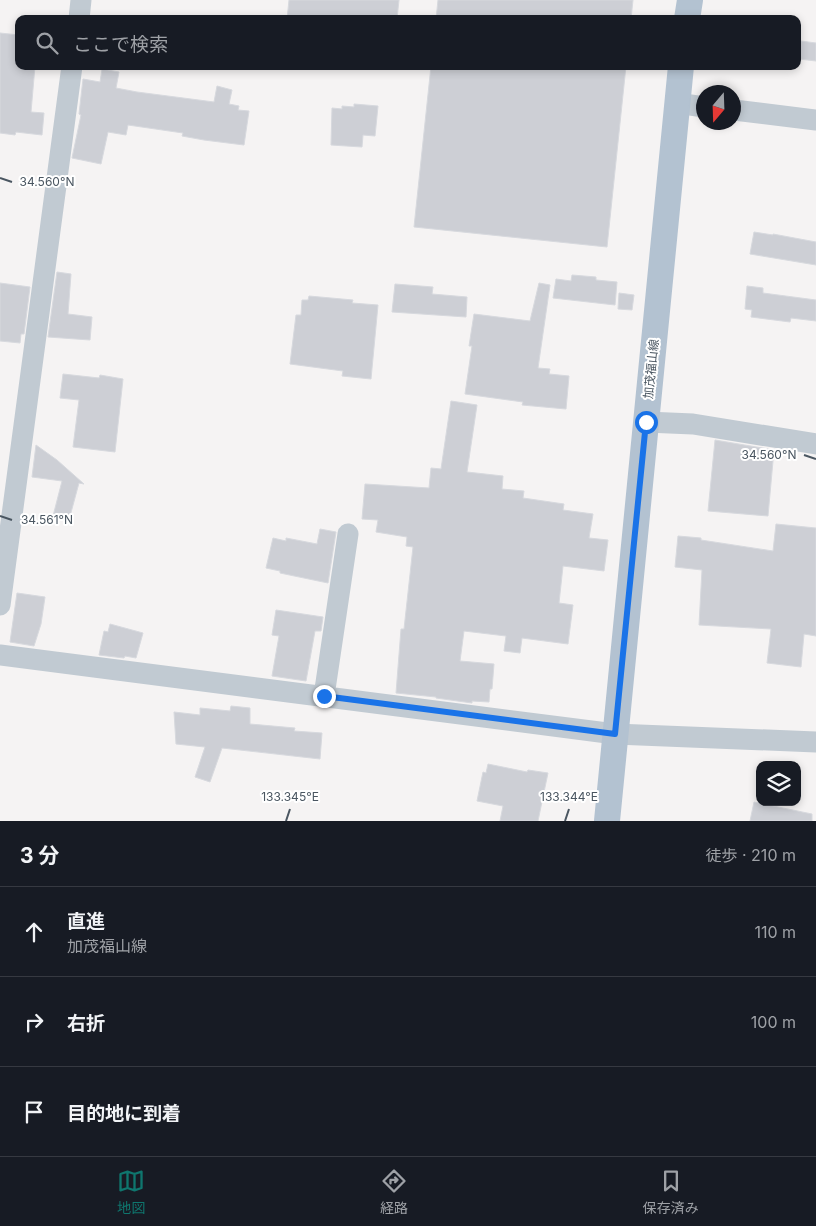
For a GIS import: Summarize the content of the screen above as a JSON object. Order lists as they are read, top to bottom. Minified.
{"streets":{"main road":["加茂福山線"]},"north":"bottom","page":{"search":"ここで検索","heading":["3 分","徒歩 · 210 m"],"list":[["直進","加茂福山線","110 m"],["右折","100 m"],"目的地に到着"],"nav":["地図","経路","保存済み"]},"coordinates":["34.560°N","34.561°N","133.345°E","133.344°E"]}
